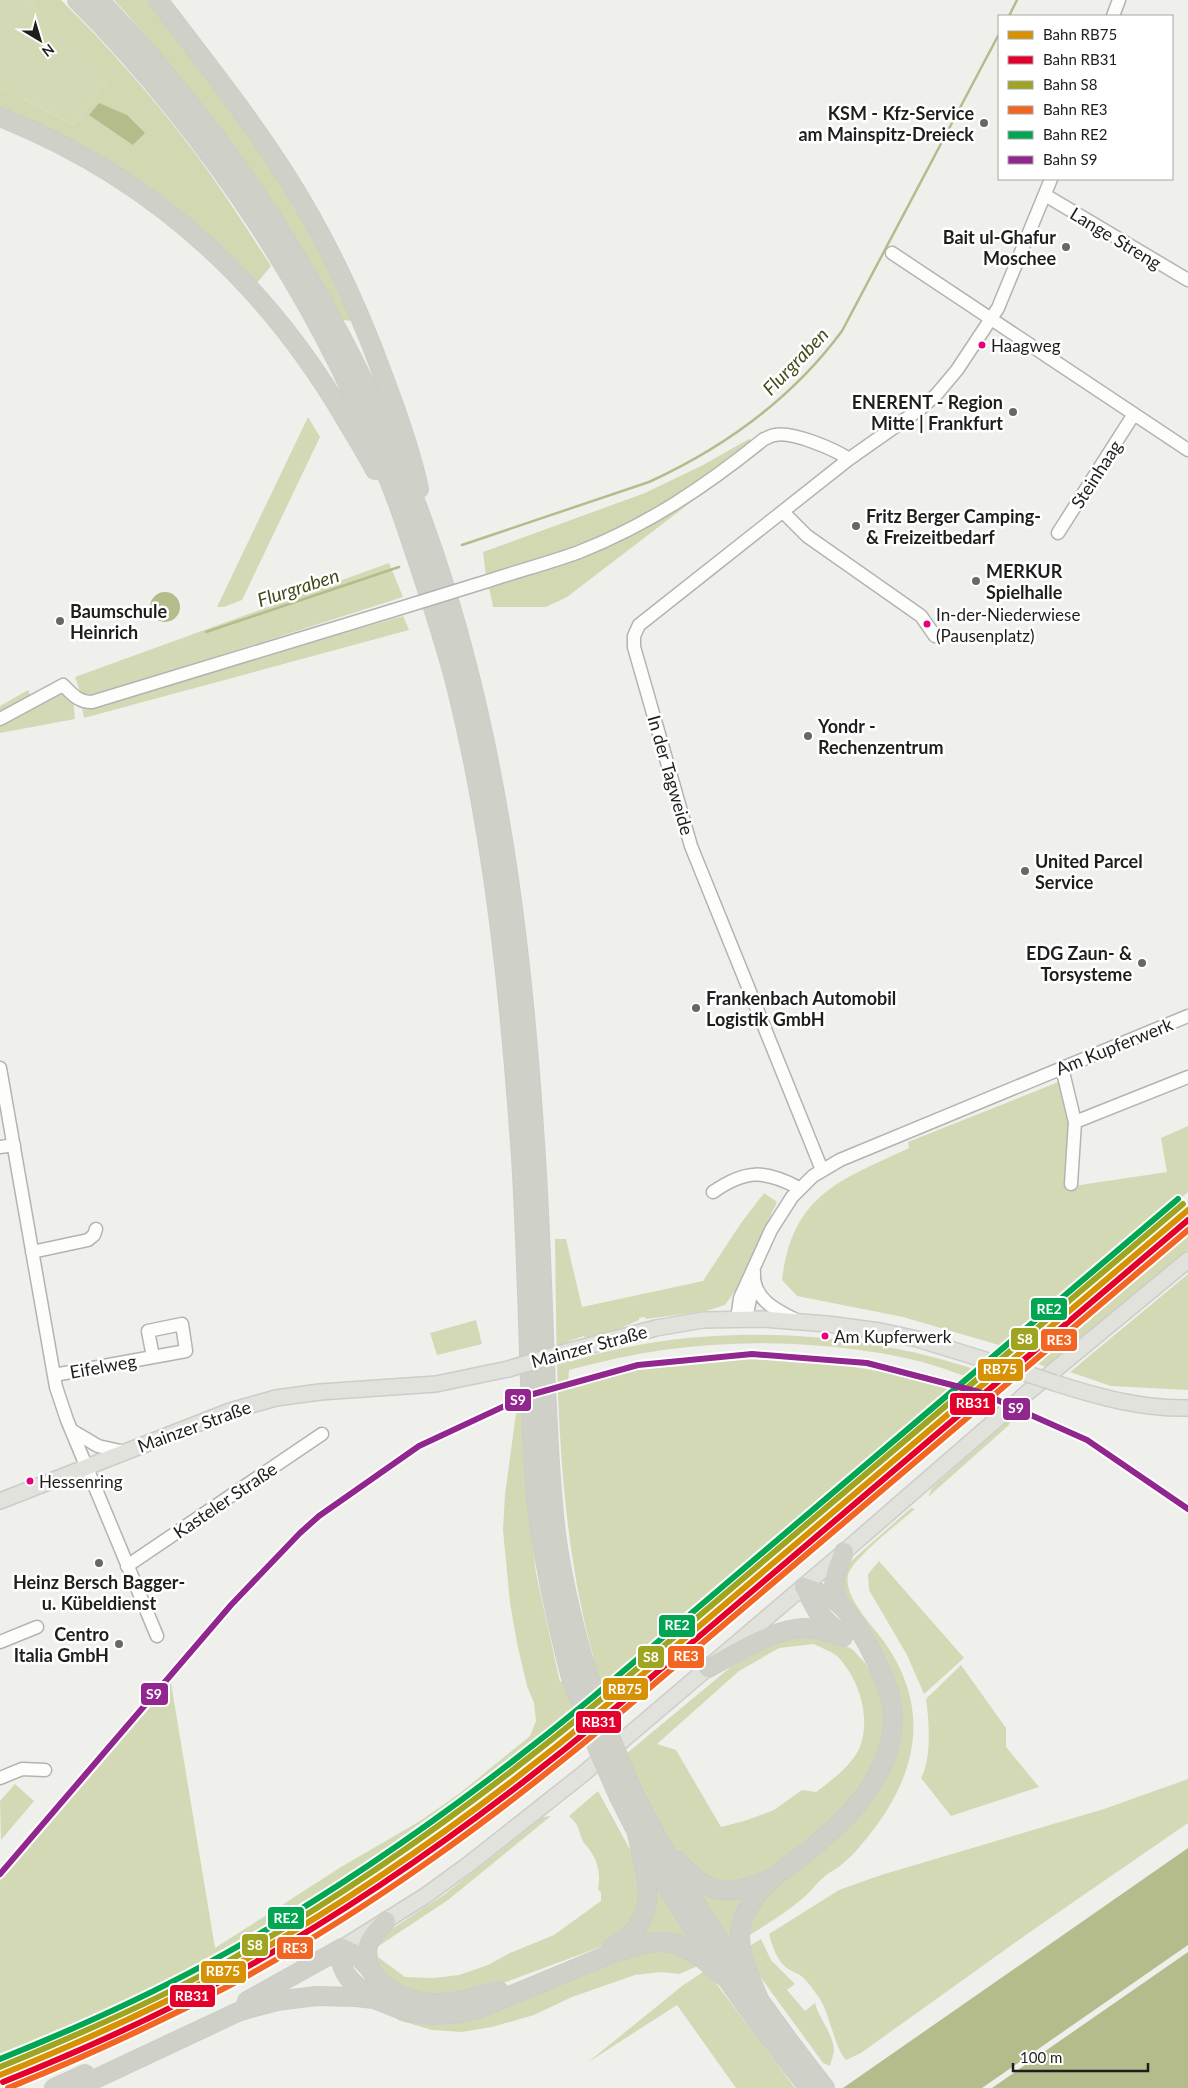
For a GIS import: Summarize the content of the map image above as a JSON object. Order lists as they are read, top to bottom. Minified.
{"streets":{"main road":["Mainzer Straße"],"street":["Lange Streng","Steinhaag","In der Tagweide","Am Kupferwerk","Eifelweg","Kasteler Straße"]},"crossings":[["Lange Streng","In der Tagweide"],["In der Tagweide","Am Kupferwerk"],["Am Kupferwerk","Mainzer Straße"]],"water":["Flurgraben"],"places":["KSM - Kfz-Service am Mainspitz-Dreieck","Bait ul-Ghafur Moschee","Haagweg","ENERENT - Region Mitte | Frankfurt","Fritz Berger Camping- & Freizeitbedarf","MERKUR Spielhalle","Baumschule Heinrich","In-der-Niederwiese (Pausenplatz)","Yondr - Rechenzentrum","United Parcel Service","EDG Zaun- & Torsysteme","Frankenbach Automobil Logistik GmbH","Am Kupferwerk","Hessenring","Heinz Bersch Bagger- u. Kübeldienst","Centro Italia GmbH"],"lines":["rail line RE2","rail line S8","rail line RB75","rail line RB31","rail line RE3","rail line S9"],"legend":["Bahn RB75","Bahn RB31","Bahn S8","Bahn RE3","Bahn RE2","Bahn S9"],"scale_bar":"100 m","north":"bottom right"}
